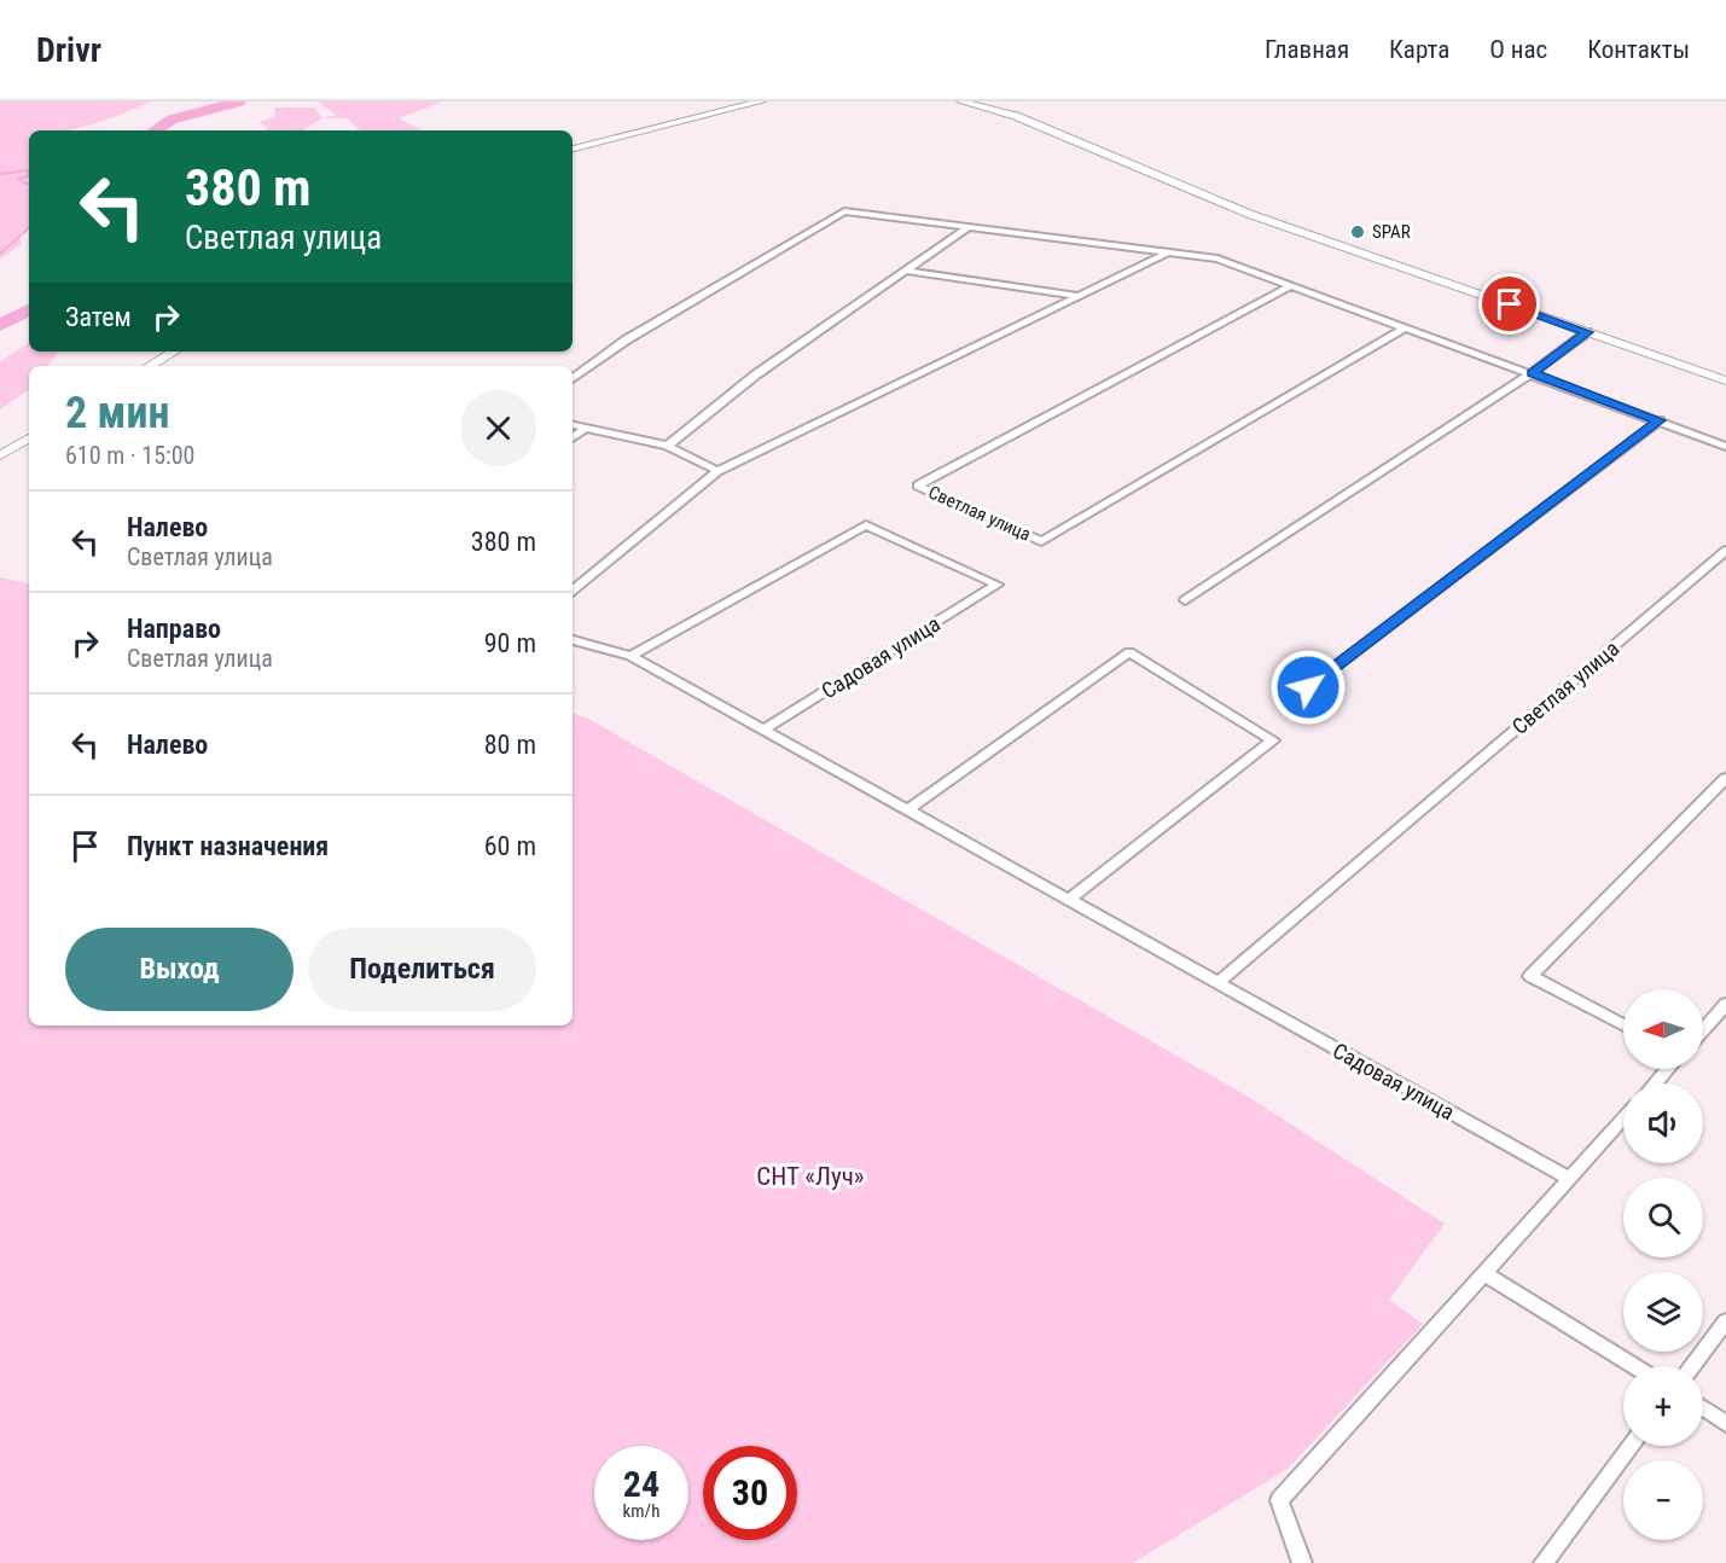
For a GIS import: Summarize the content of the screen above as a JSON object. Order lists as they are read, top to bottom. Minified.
{"streets":{"street":["Светлая улица","Садовая улица"]},"crossings":[["Светлая улица","Садовая улица"]],"parks":["СНТ «Луч»"],"places":["SPAR"],"north":"left","page":{"header":"Drivr","nav":["Главная","Карта","О нас","Контакты"],"turn":["380 m","Светлая улица"],"then":"Затем","heading":["2 мин","610 m · 15:00"],"list":[{"name":"Налево","note":"Светлая улица","value":"380 m"},{"name":"Направо","note":"Светлая улица","value":"90 m"},{"name":"Налево","value":"80 m"},{"name":"Пункт назначения","value":"60 m"}],"buttons":["Выход","Поделиться"],"map_buttons":["+","−"],"speed":"24 km/h","limit":"30"}}
